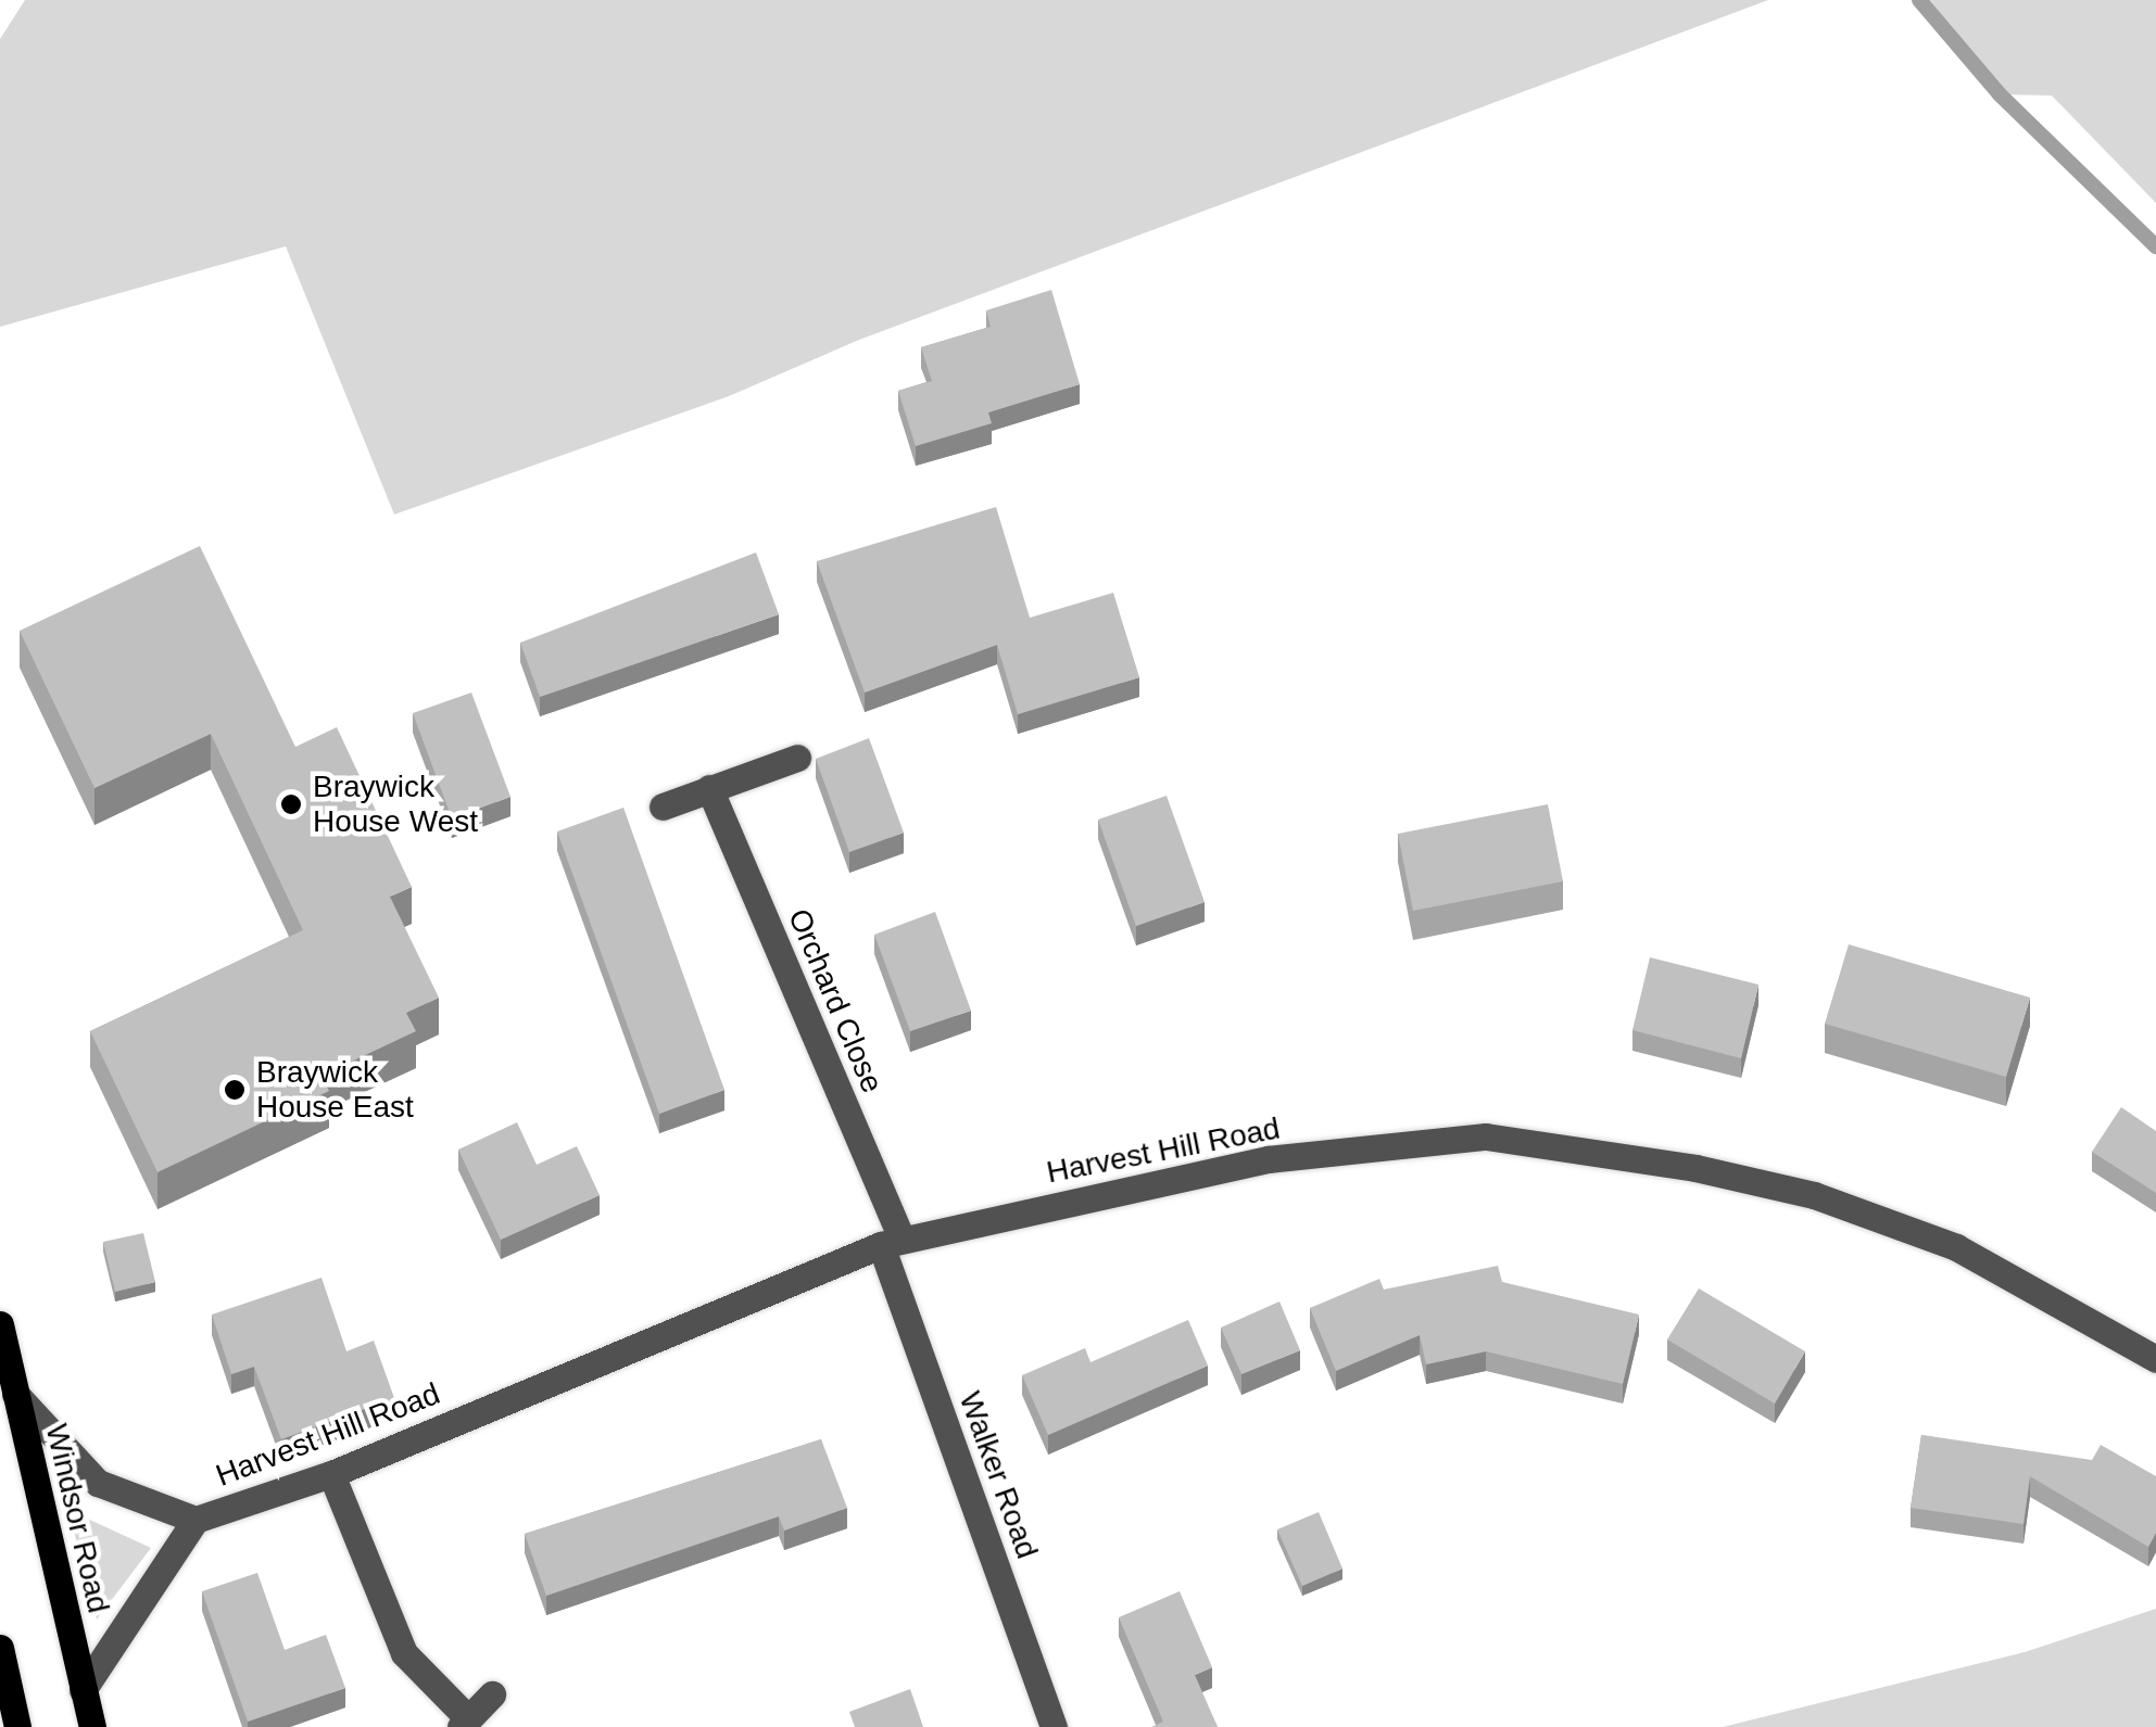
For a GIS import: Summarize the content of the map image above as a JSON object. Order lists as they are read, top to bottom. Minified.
{"streets":{"main road":["Windsor Road"],"street":["Orchard Close","Harvest Hill Road","Walker Road"]},"crossings":[["Orchard Close","Harvest Hill Road"],["Orchard Close","Walker Road"],["Harvest Hill Road","Walker Road"],["Harvest Hill Road","Windsor Road"]],"places":["Braywick House West","Braywick House East"]}
